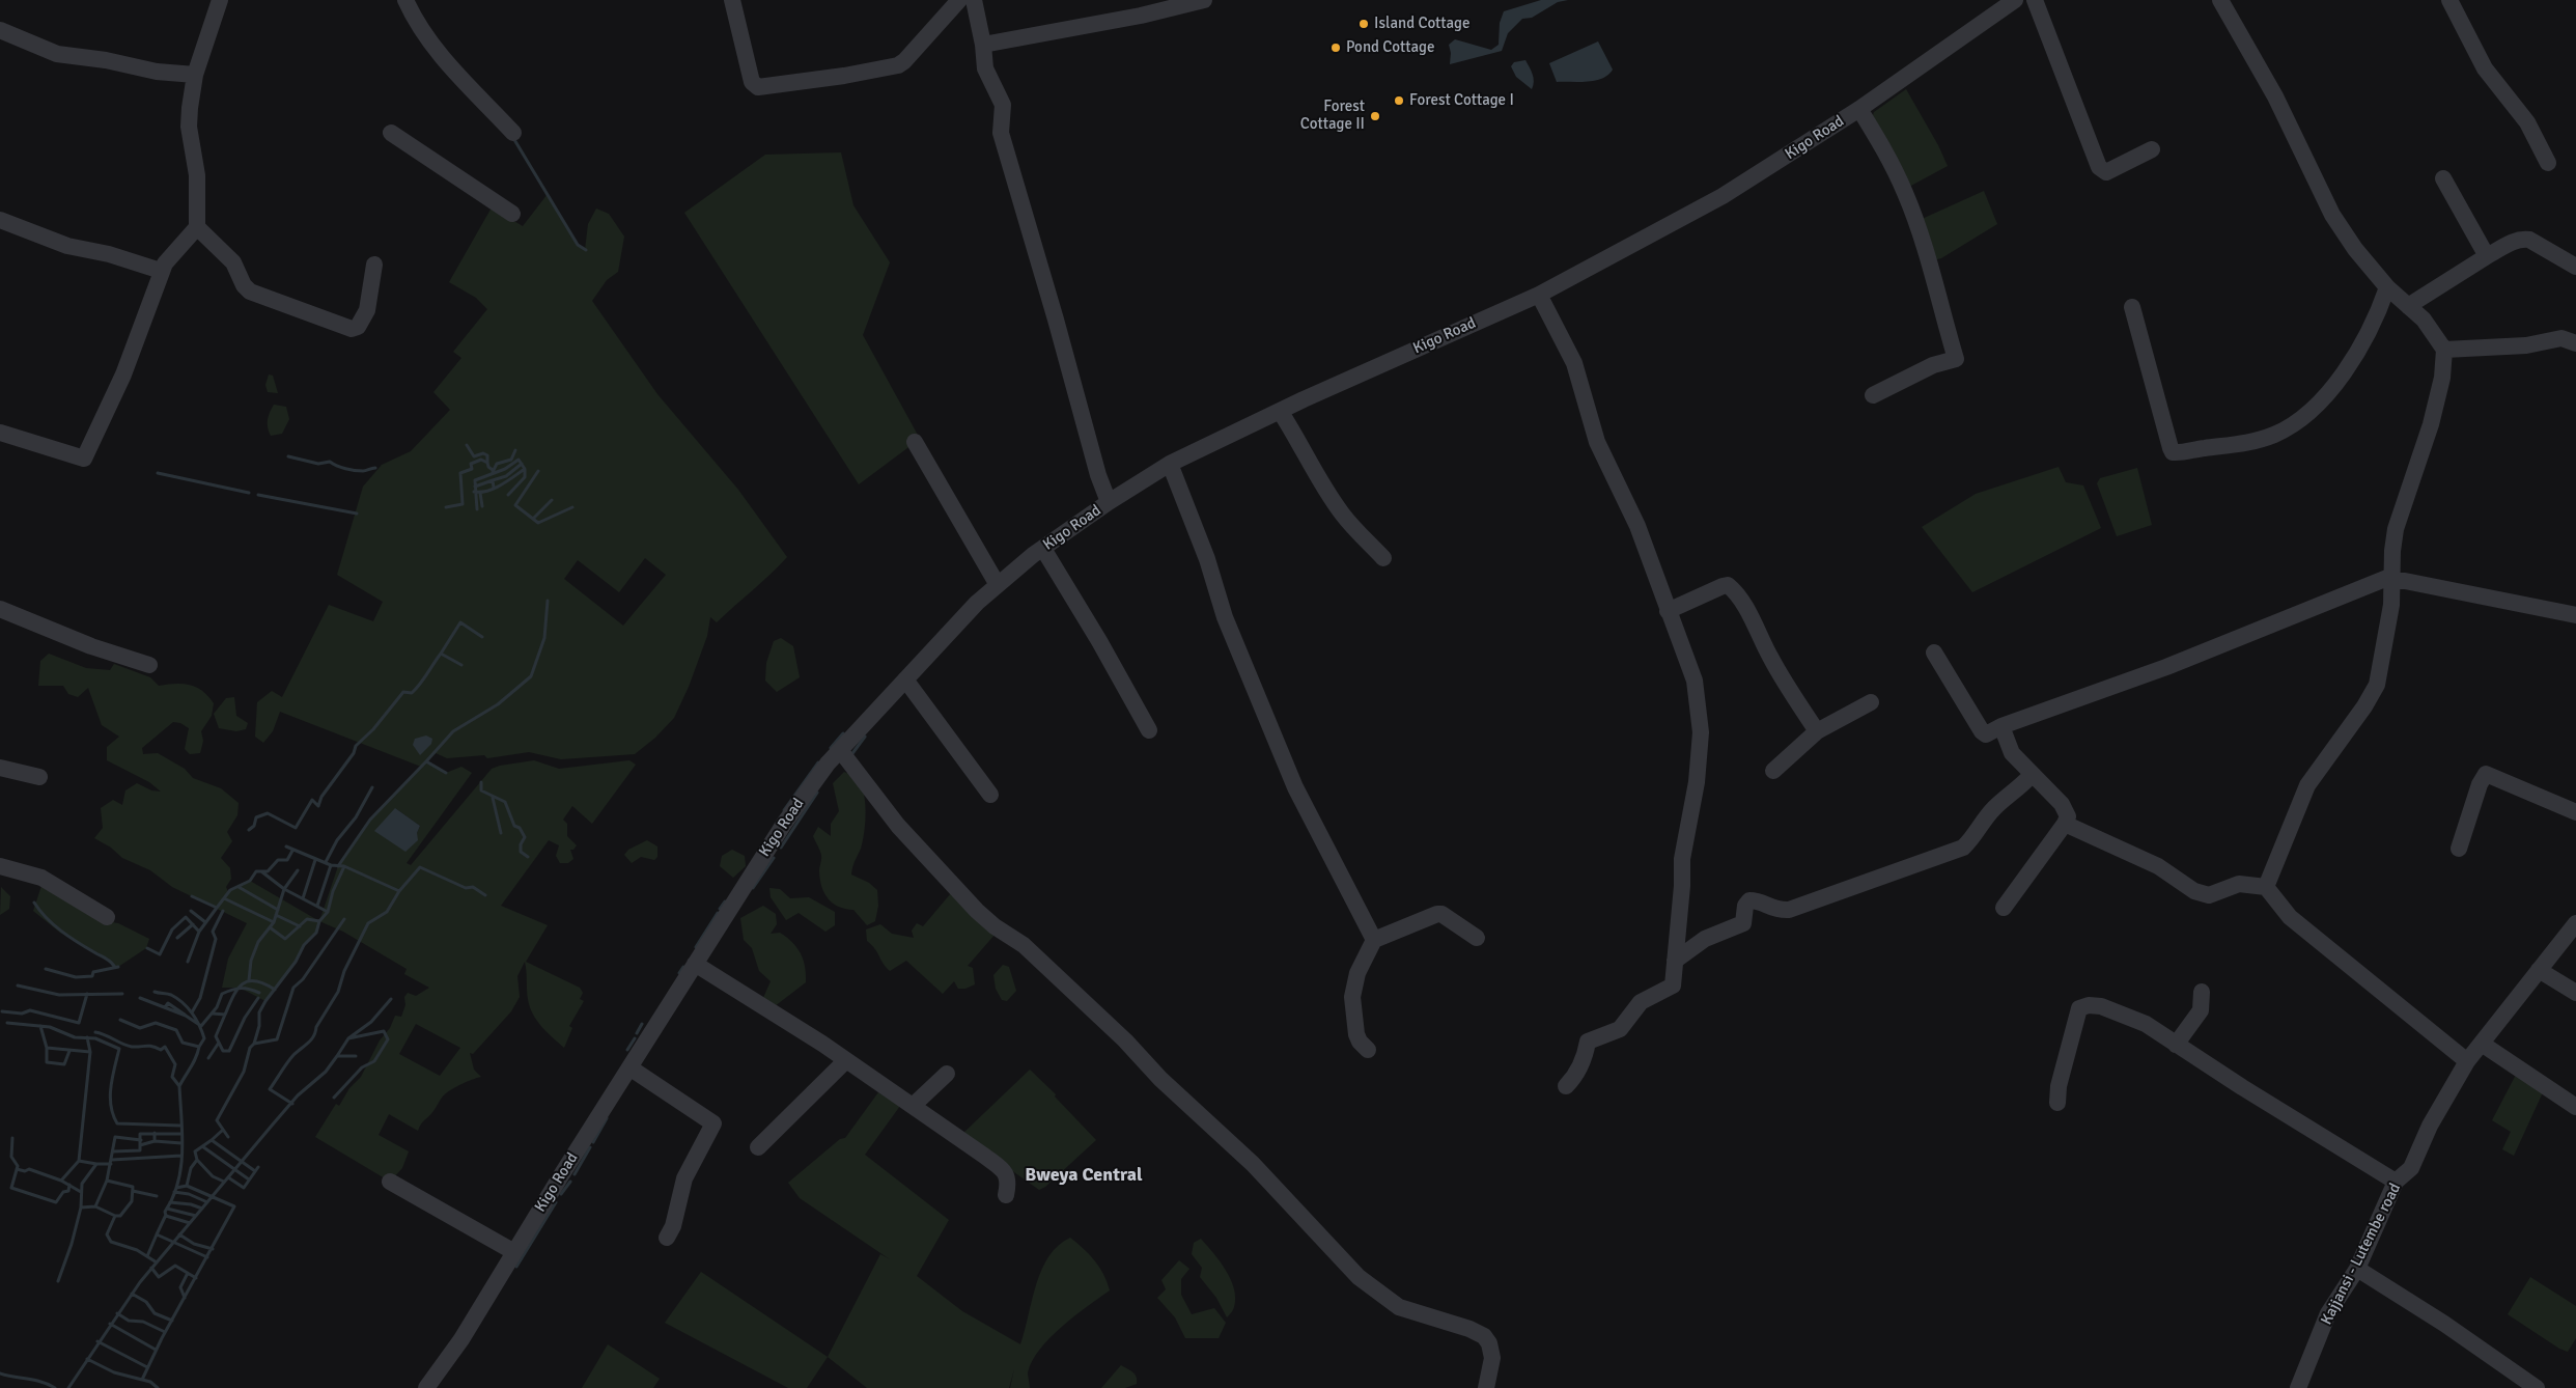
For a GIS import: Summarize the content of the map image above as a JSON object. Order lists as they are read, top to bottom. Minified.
{"streets":{"street":["Kigo Road","Kajjansi - Lutembe road"]},"districts":["Bweya Central"],"places":["Island Cottage","Pond Cottage","Forest Cottage I","Forest Cottage II"]}
